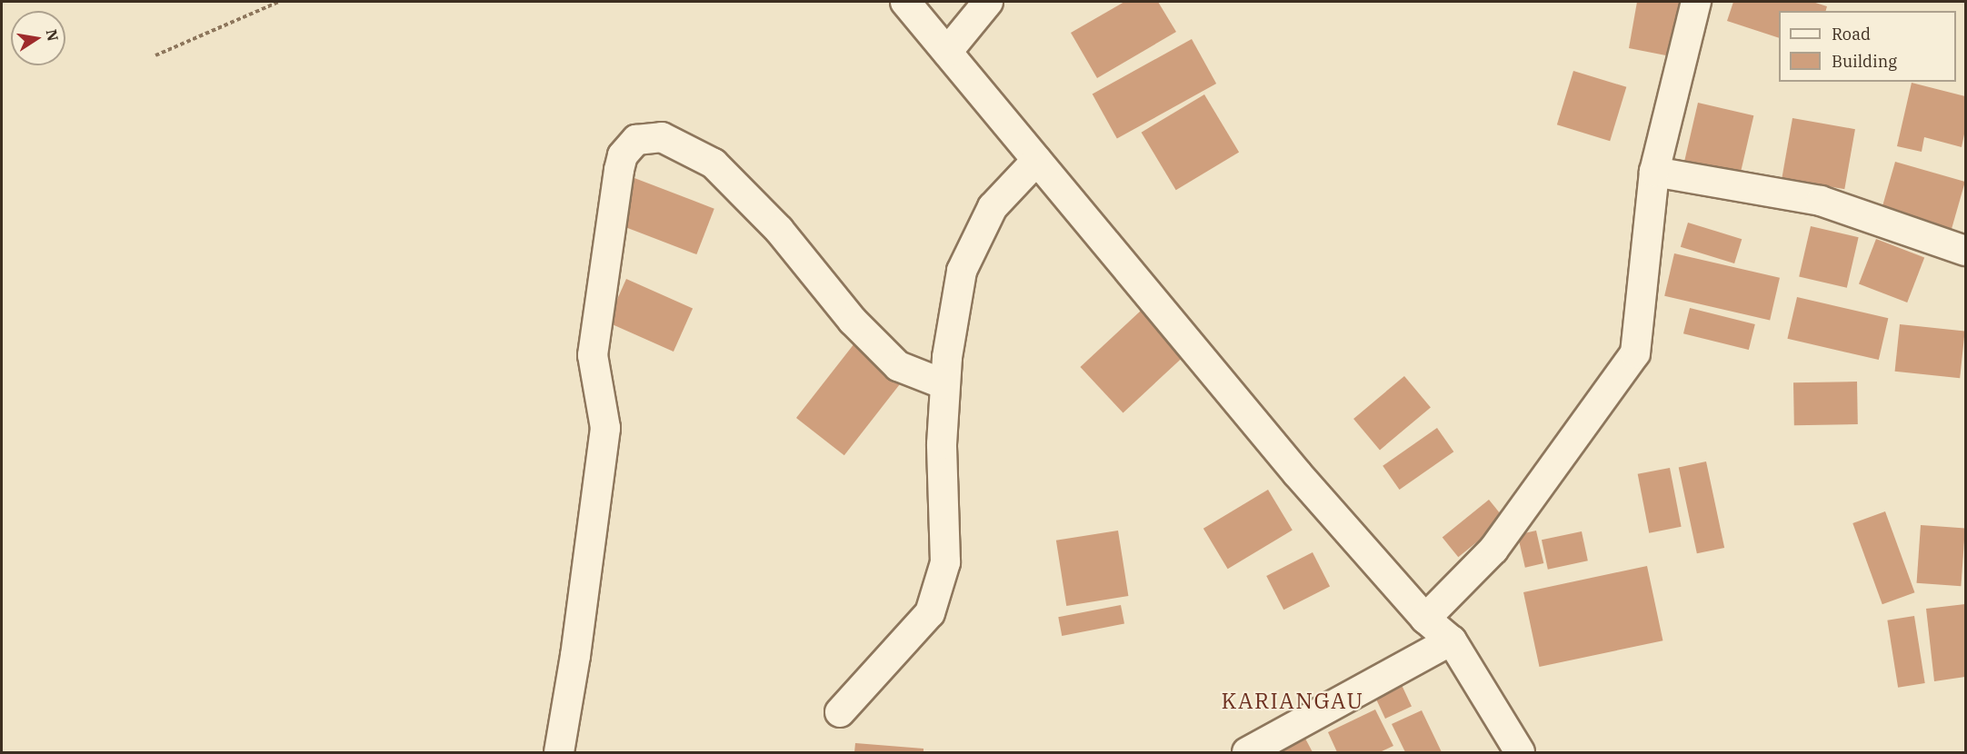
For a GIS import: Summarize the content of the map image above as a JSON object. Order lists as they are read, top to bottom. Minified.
{"districts":["KARIANGAU"],"legend":["Road","Building"],"north":"right"}
